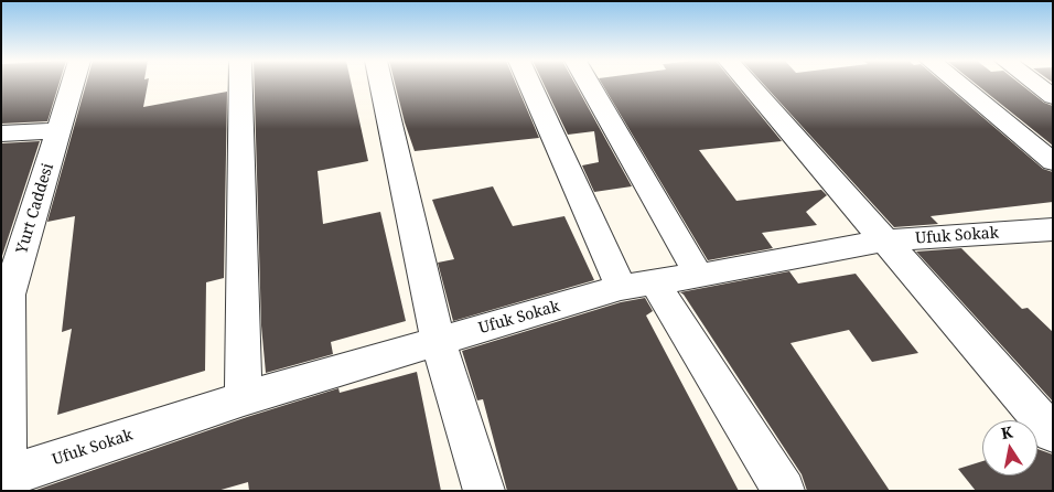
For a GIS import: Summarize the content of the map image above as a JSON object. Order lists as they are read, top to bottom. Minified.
{"streets":{"street":["Yurt Caddesi","Ufuk Sokak"]},"crossings":[["Yurt Caddesi","Ufuk Sokak"]],"north":"top"}
